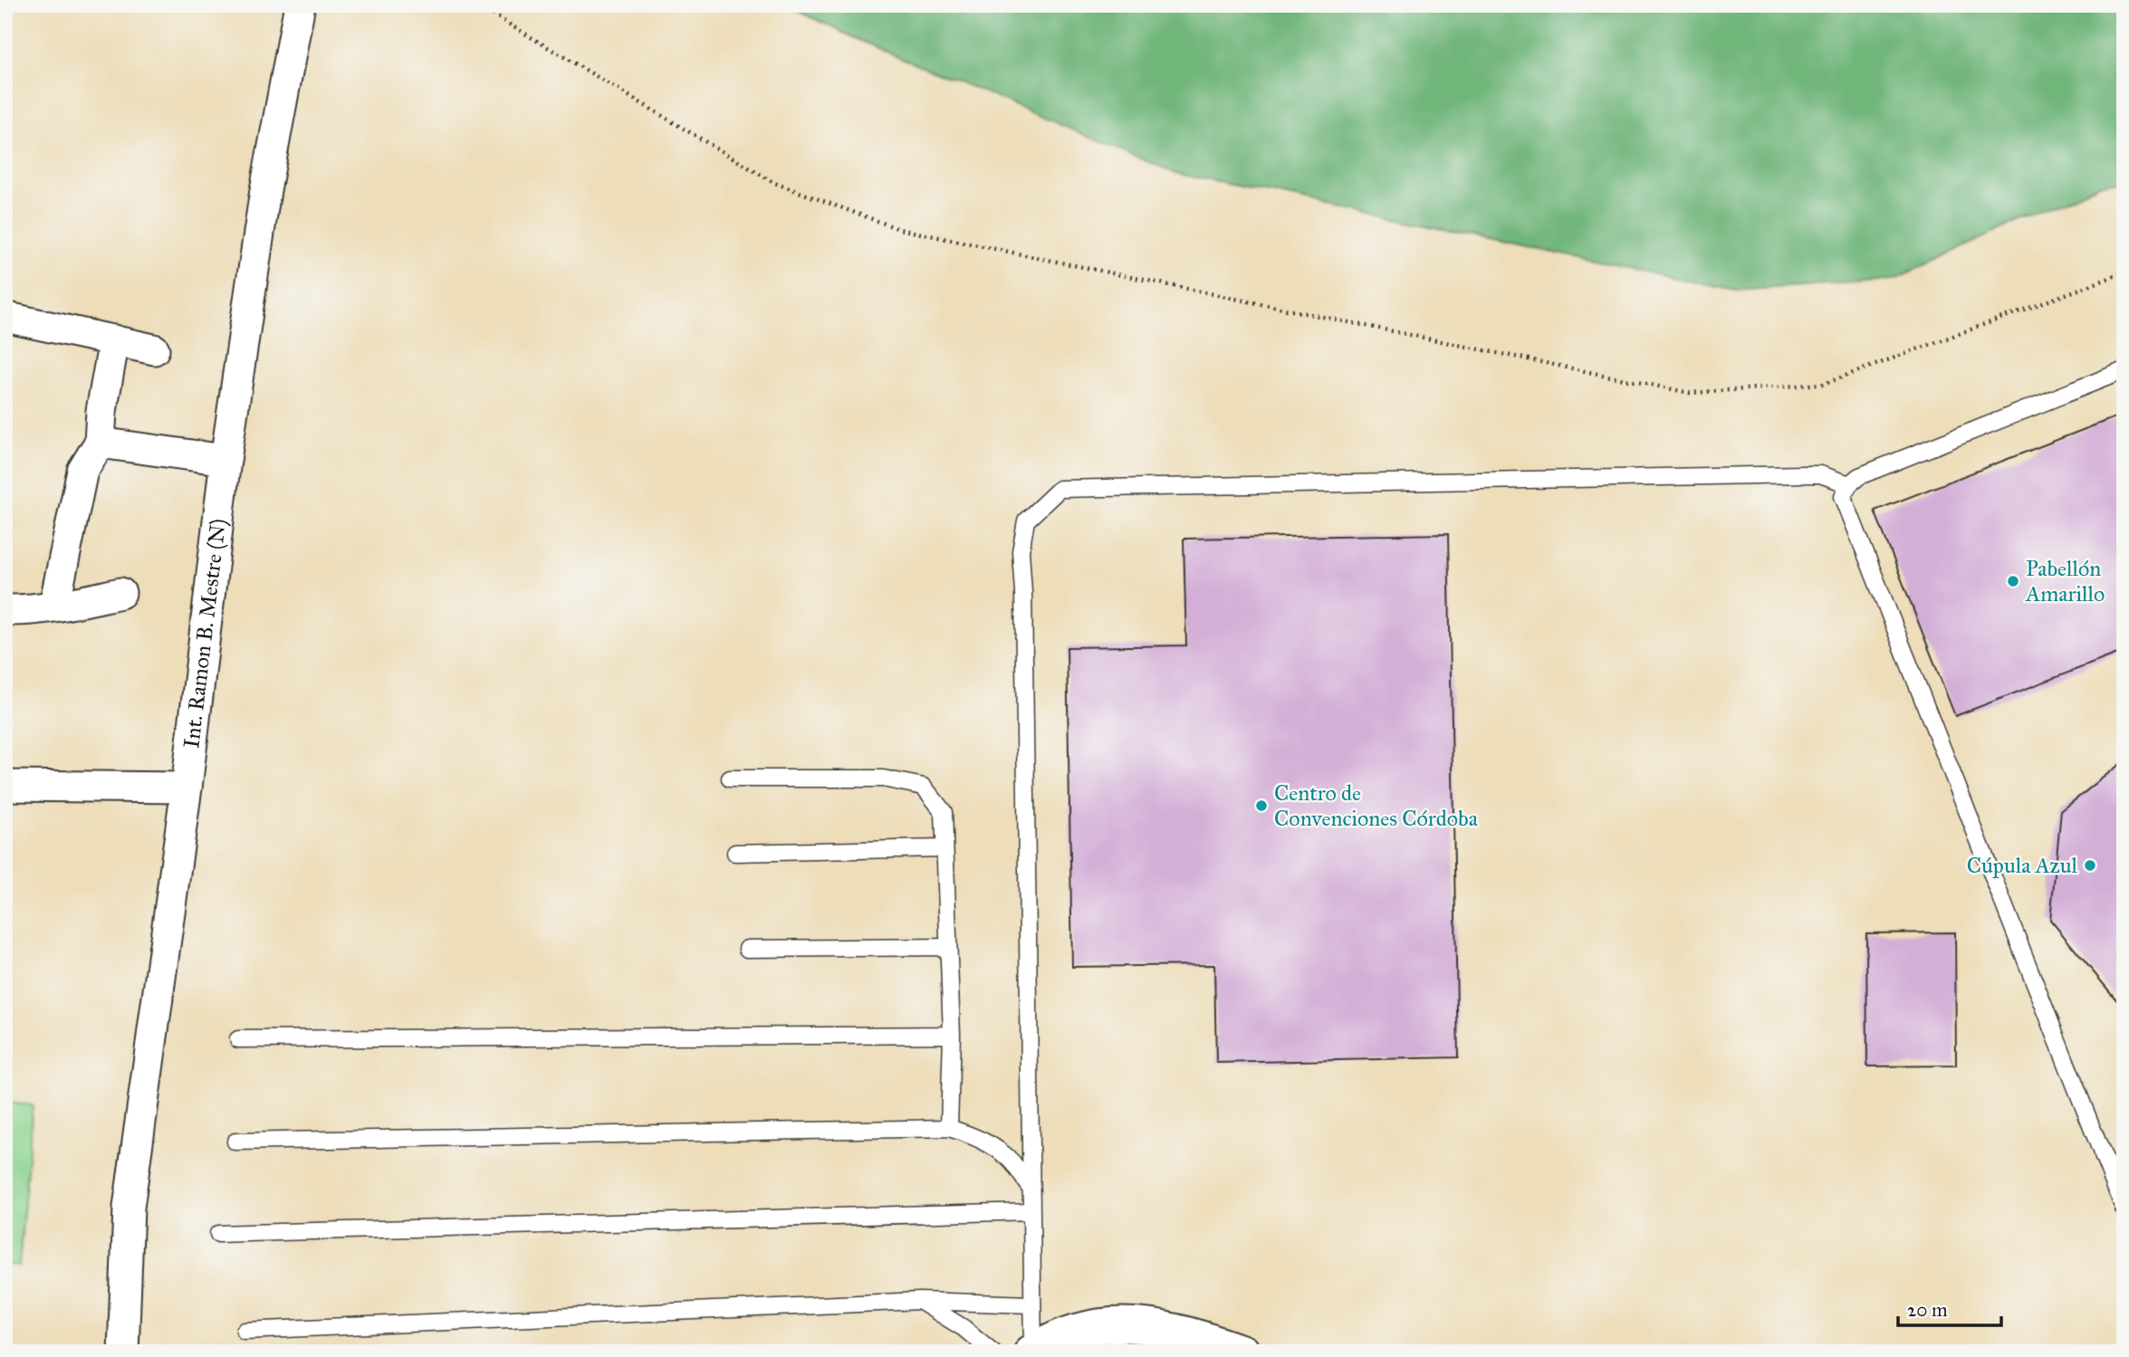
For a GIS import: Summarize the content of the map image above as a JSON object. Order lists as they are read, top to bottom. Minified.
{"streets":{"street":["Int. Ramon B. Mestre (N)"]},"places":["Pabellón Amarillo","Centro de Convenciones Córdoba","Cúpula Azul"],"scale_bar":"20 m"}
